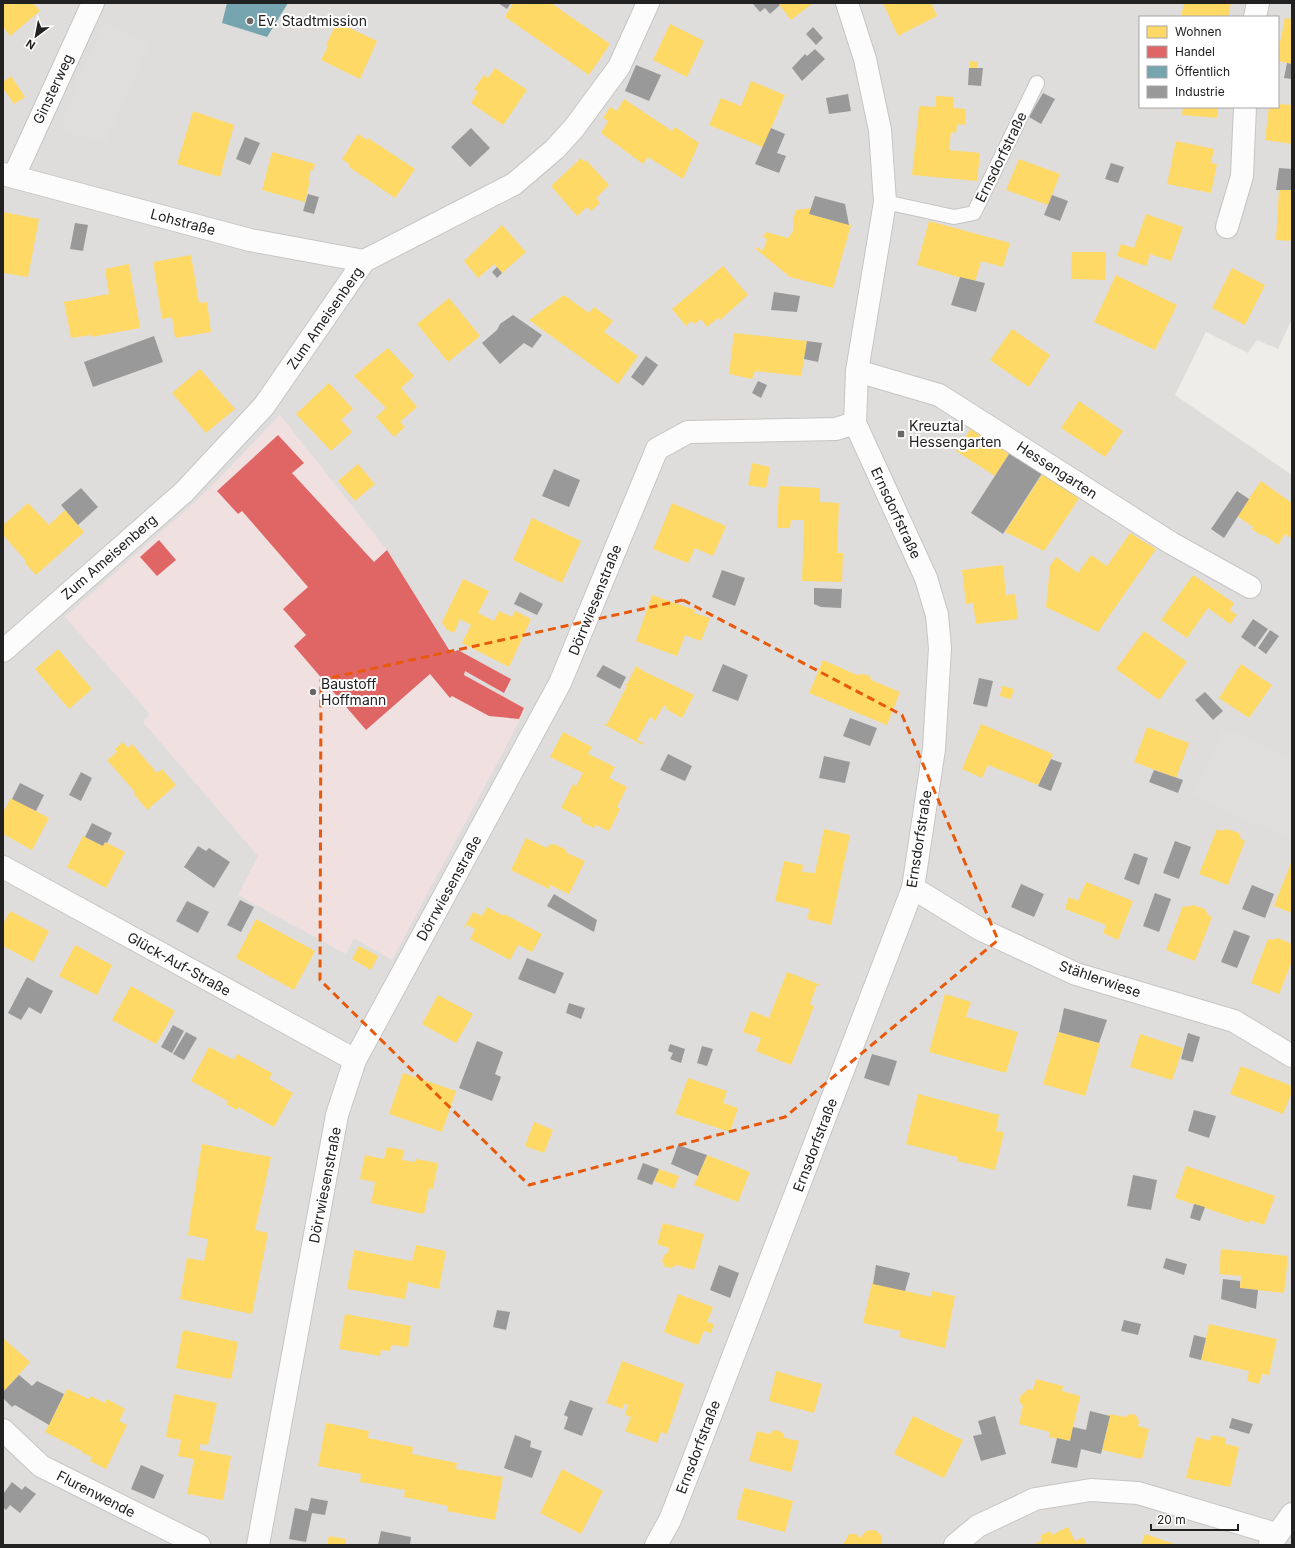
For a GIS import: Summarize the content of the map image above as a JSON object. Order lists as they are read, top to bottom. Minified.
{"streets":{"street":["Ginsterweg","Ernsdorfstraße","Lohstraße","Zum Ameisenberg","Hessengarten","Dörrwiesenstraße","Glück-Auf-Straße","Stählerwiese","Flurenwende"]},"crossings":[["Ginsterweg","Lohstraße"],["Ernsdorfstraße","Hessengarten"],["Ernsdorfstraße","Dörrwiesenstraße"],["Ernsdorfstraße","Stählerwiese"],["Lohstraße","Zum Ameisenberg"],["Dörrwiesenstraße","Glück-Auf-Straße"]],"places":{"other":["Ev. Stadtmission","Baustoff Hoffmann"],"transit":["Kreuztal Hessengarten"]},"legend":["Wohnen","Handel","Öffentlich","Industrie"],"scale_bar":"20 m","north":"bottom left"}
